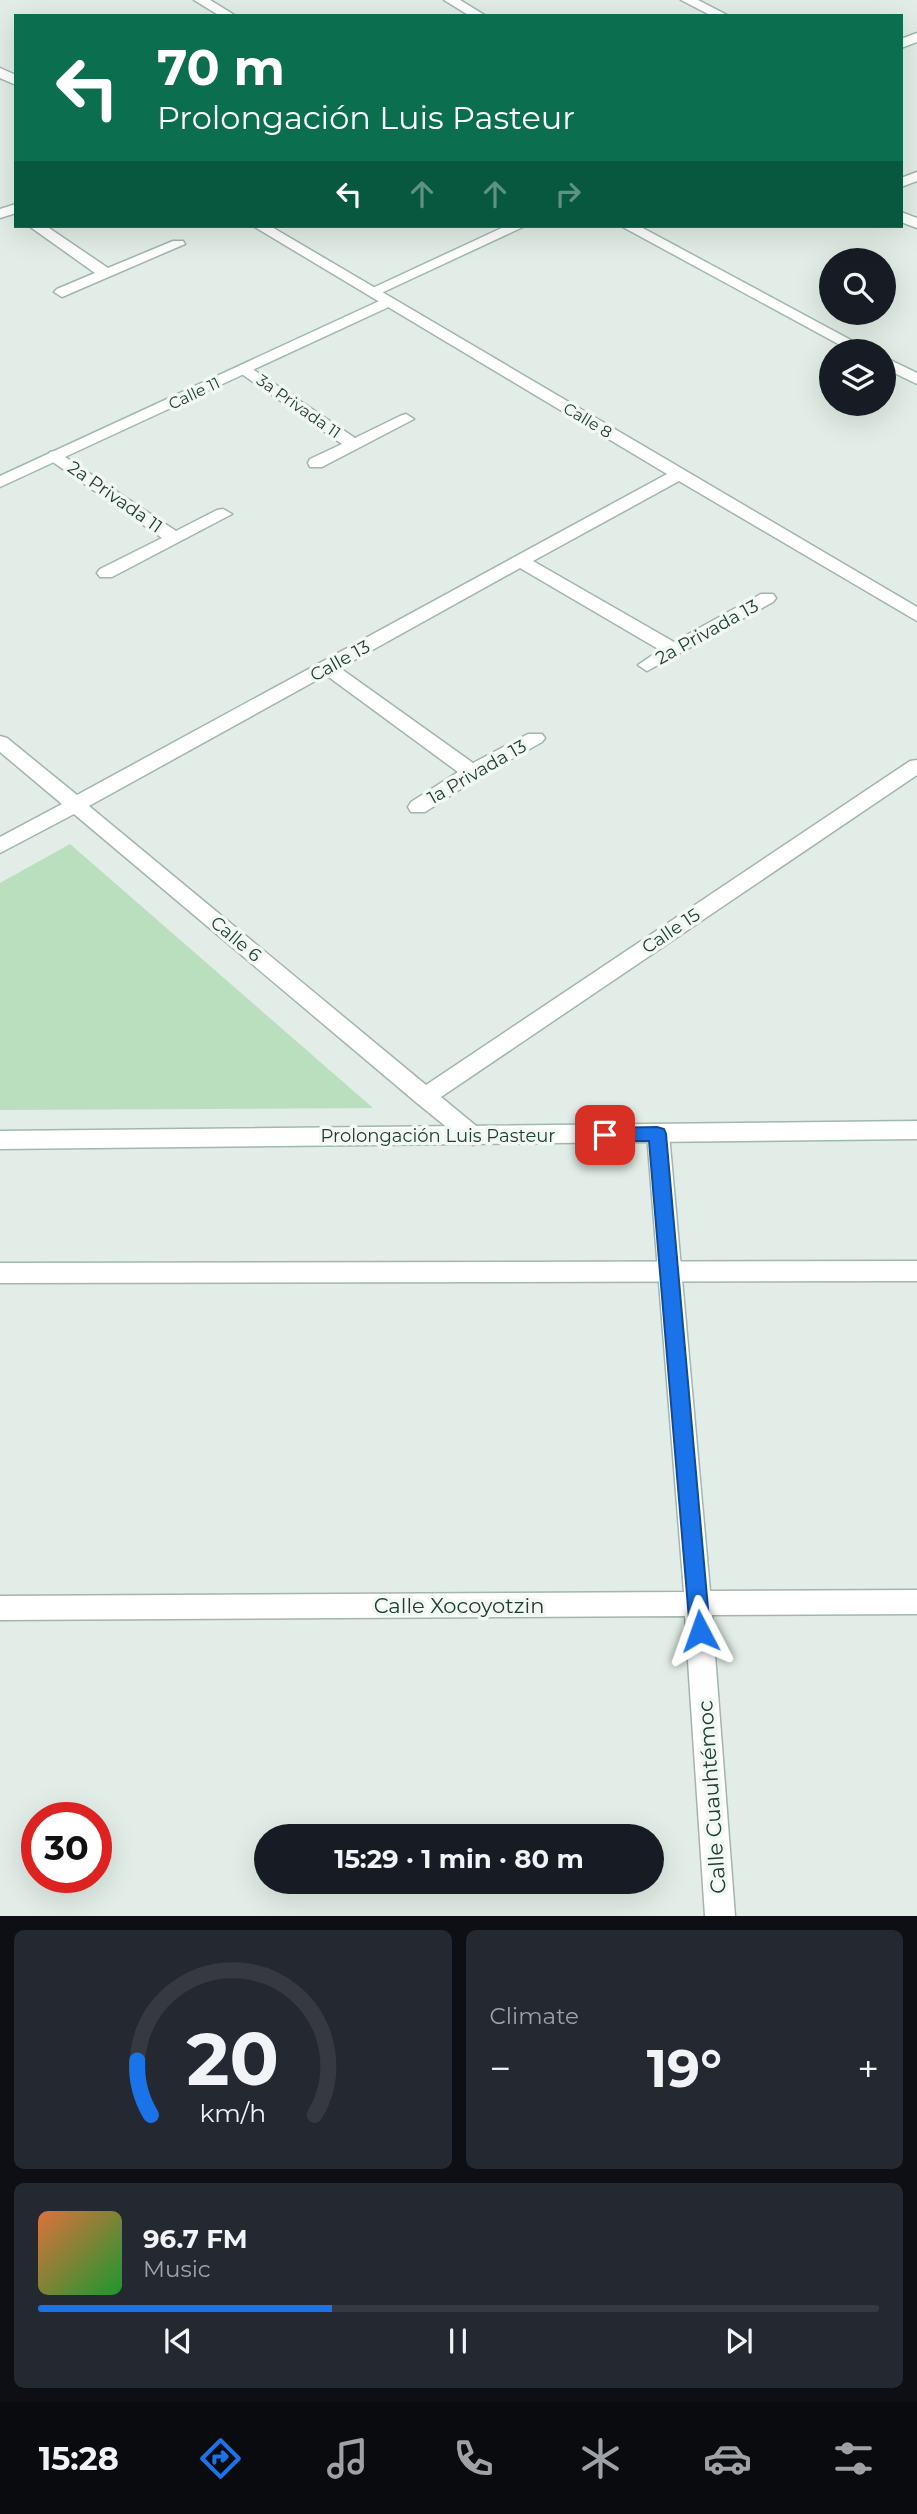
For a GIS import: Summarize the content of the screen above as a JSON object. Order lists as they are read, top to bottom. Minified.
{"streets":{"street":["Calle 11","3a Privada 11","Calle 8","2a Privada 11","2a Privada 13","Calle 13","1a Privada 13","Calle 15","Calle 6","Prolongación Luis Pasteur","Calle Xocoyotzin","Calle Cuauhtémoc"]},"crossings":[["Calle 11","3a Privada 11"],["Calle 11","Calle 8"],["Calle 11","2a Privada 11"],["Calle 8","Calle 13"],["Calle 13","Calle 6"],["Calle 15","Calle 6"],["Calle 6","Prolongación Luis Pasteur"],["Prolongación Luis Pasteur","Calle Cuauhtémoc"],["Calle Xocoyotzin","Calle Cuauhtémoc"]],"page":{"turn":["70 m","Prolongación Luis Pasteur"],"limit":"30","trip":"15:29 · 1 min · 80 m","tile":"Climate","heat":["−","19°","+"],"song":["96.7 FM","Music"],"tabs":"15:28","gauge":["20","km/h"]}}
